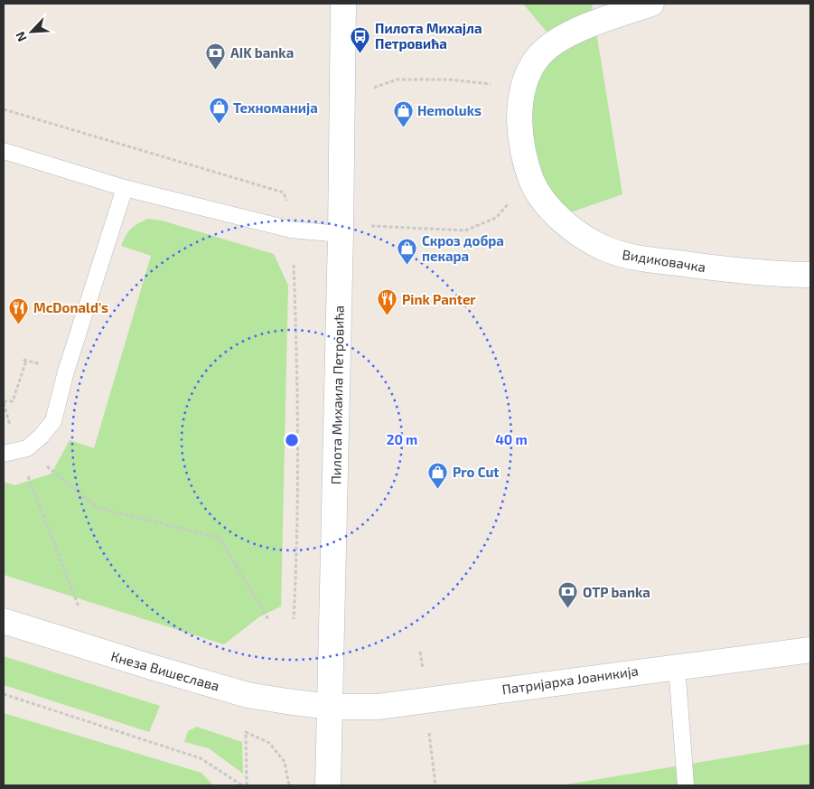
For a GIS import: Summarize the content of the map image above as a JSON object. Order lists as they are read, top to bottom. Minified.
{"streets":{"main road":["Видиковачка","Пилота Михаила Петровића","Кнеза Вишеслава","Патријарха Јоаникија"]},"crossings":[["Пилота Михаила Петровића","Кнеза Вишеслава"],["Пилота Михаила Петровића","Патријарха Јоаникија"],["Кнеза Вишеслава","Патријарха Јоаникија"]],"places":{"bus stop":["Пилота Михајла Петровића"],"bank":["AIK banka","OTP banka"],"shop":["Техноманија","Hemoluks","Скроз добра пекара","Pro Cut"],"restaurant":["Pink Panter","McDonald's"]},"north":"bottom left","rings":["20 m","40 m"]}
